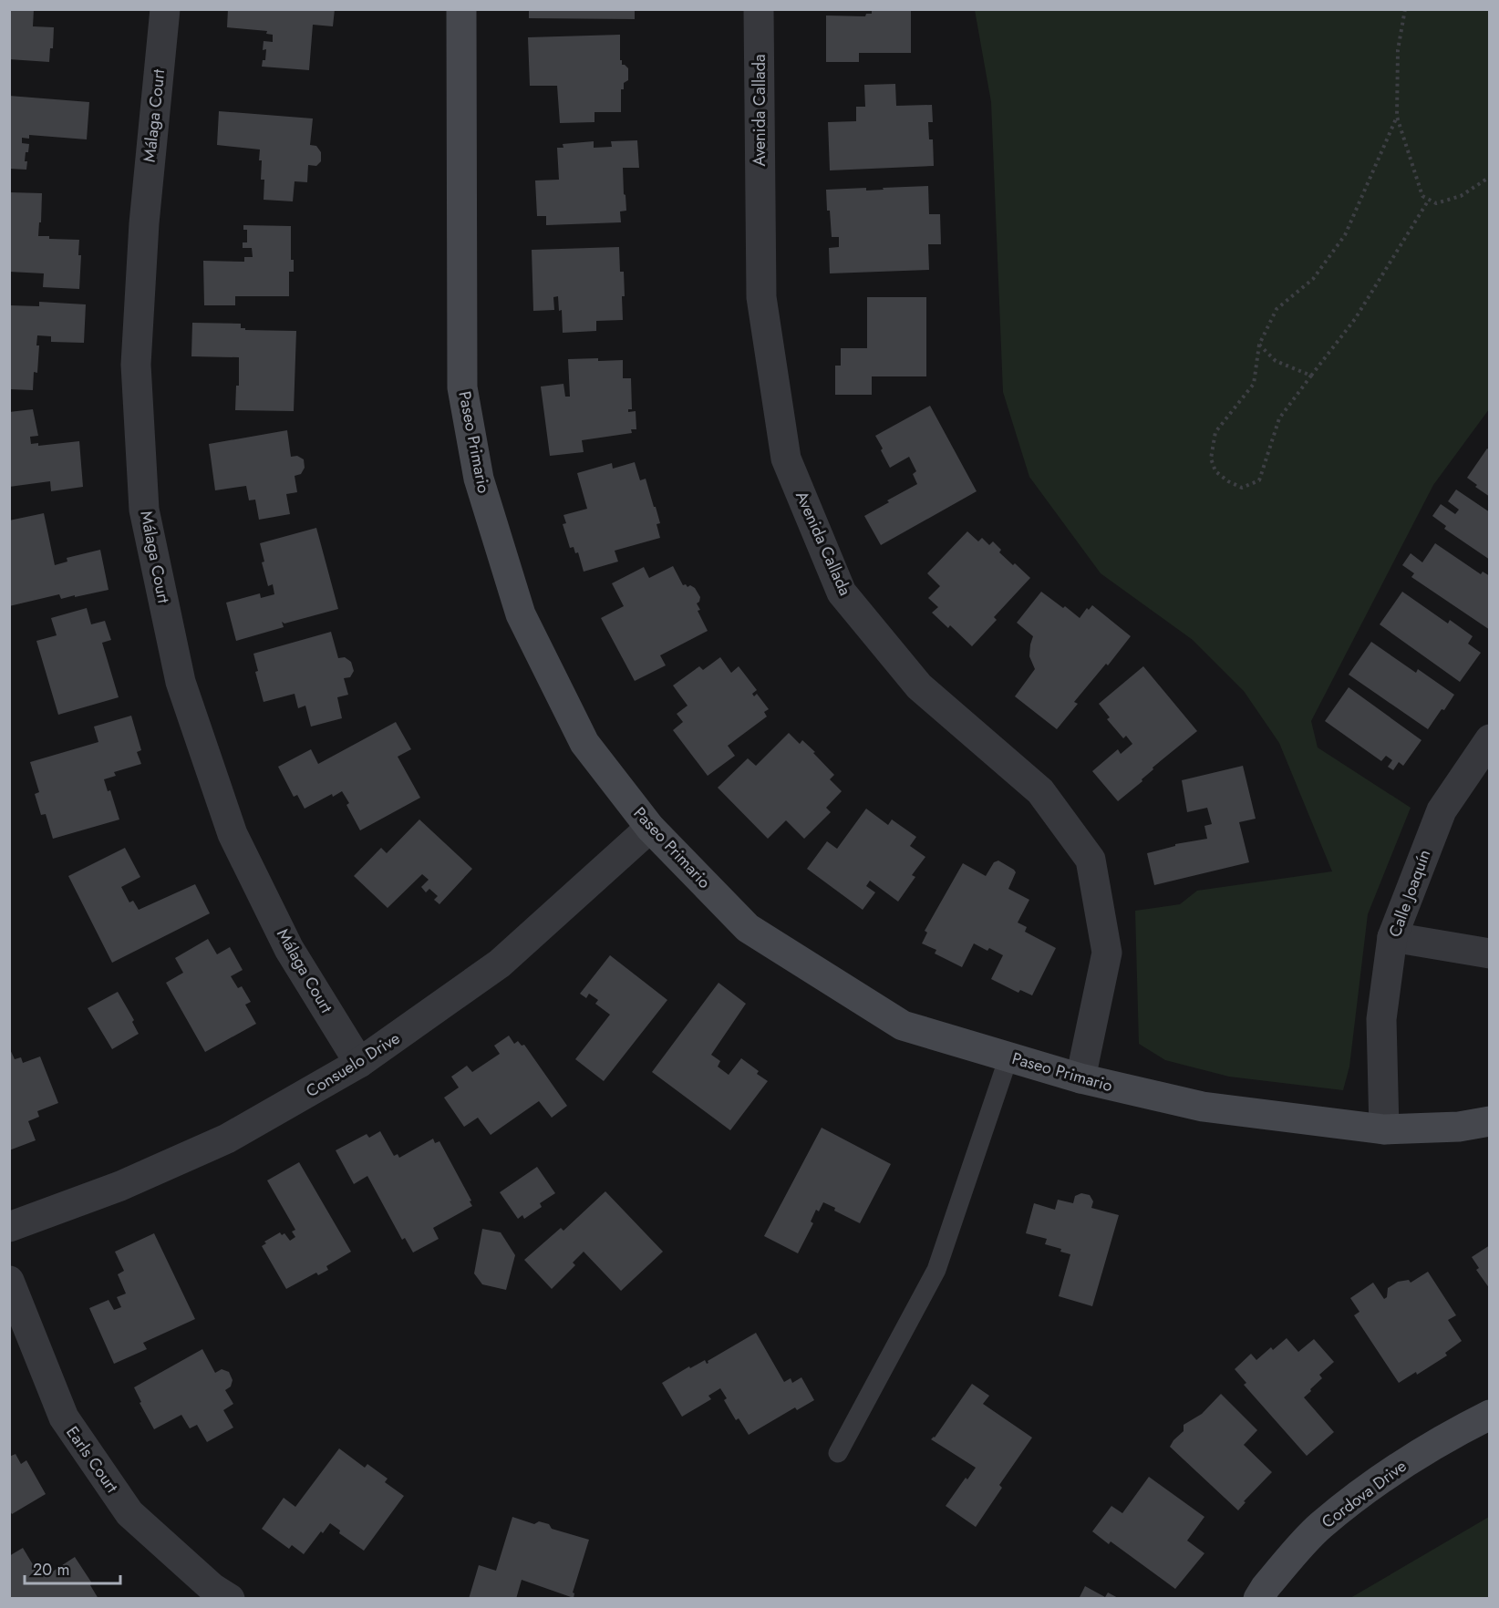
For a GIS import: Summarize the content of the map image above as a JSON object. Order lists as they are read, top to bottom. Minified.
{"streets":{"street":["Avenida Callada","Málaga Court","Paseo Primario","Calle Joaquín","Consuelo Drive","Earls Court","Cordova Drive"]},"crossings":[["Avenida Callada","Paseo Primario"],["Málaga Court","Consuelo Drive"],["Paseo Primario","Calle Joaquín"],["Paseo Primario","Consuelo Drive"]],"scale_bar":"20 m"}
